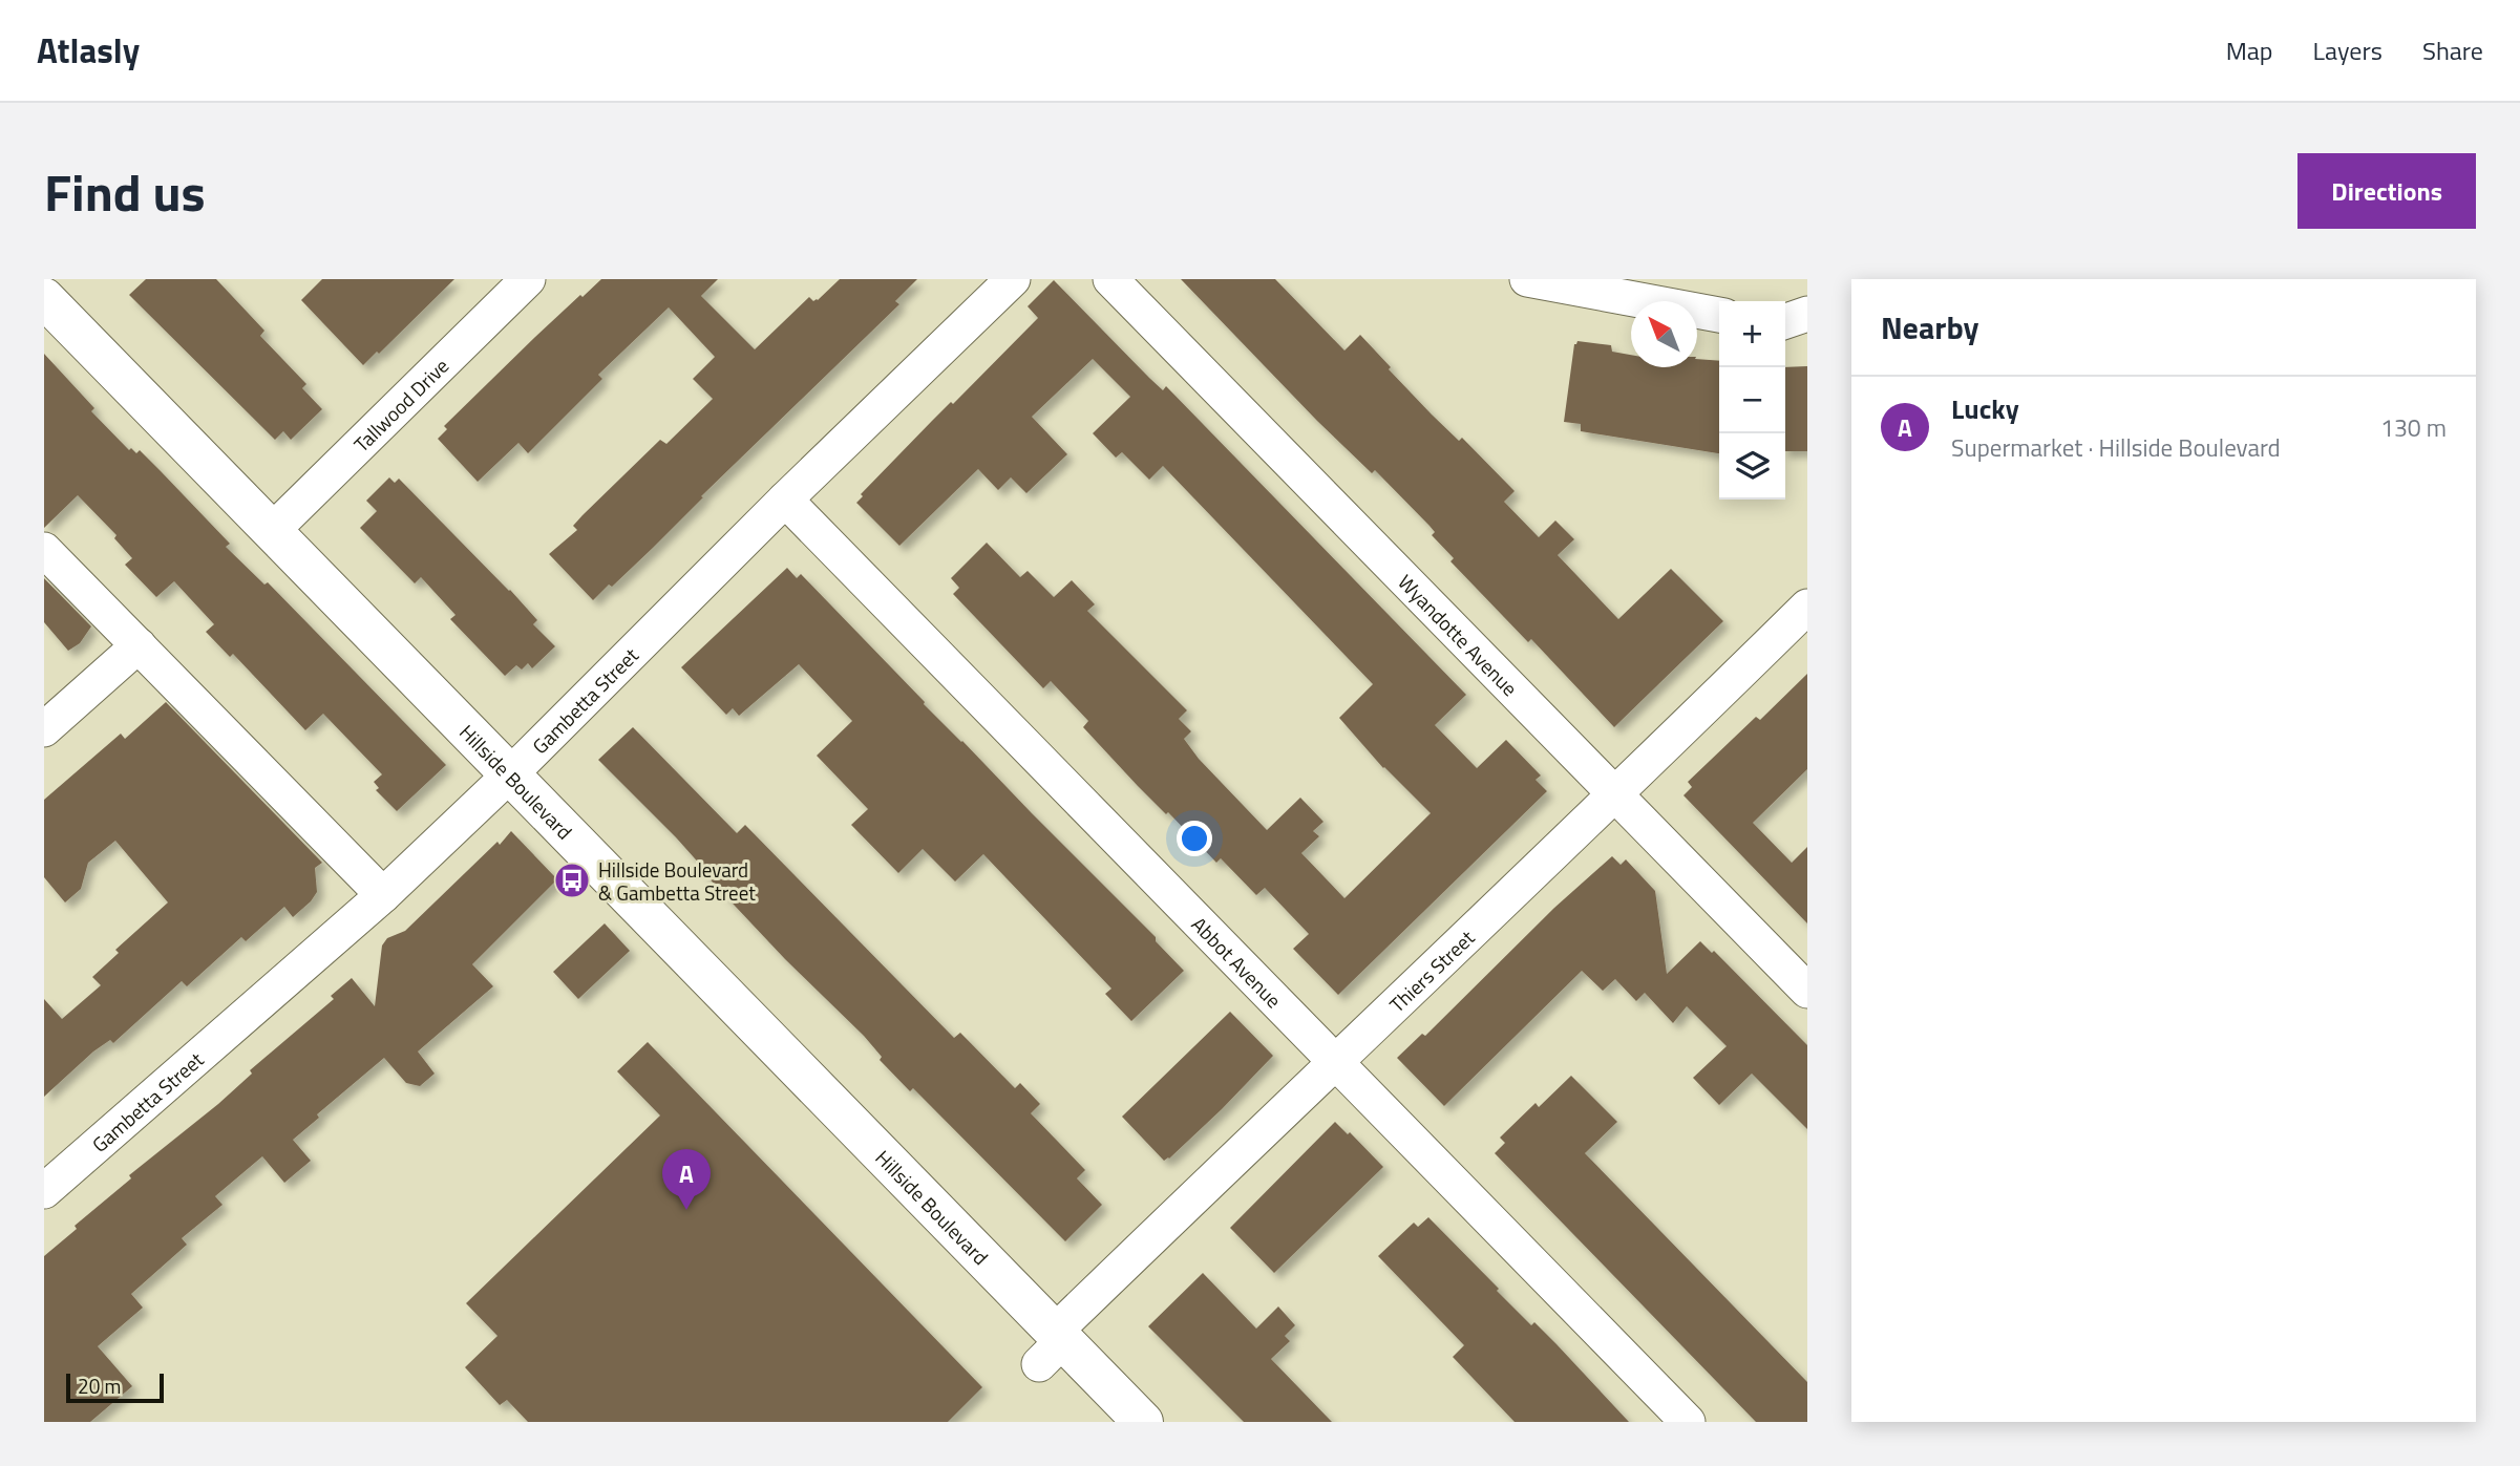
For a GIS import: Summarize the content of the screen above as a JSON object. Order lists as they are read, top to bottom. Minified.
{"streets":{"main road":["Hillside Boulevard"],"street":["Tallwood Drive","Wyandotte Avenue","Gambetta Street","Abbot Avenue","Thiers Street"]},"crossings":[["Tallwood Drive","Hillside Boulevard"],["Wyandotte Avenue","Thiers Street"],["Gambetta Street","Hillside Boulevard"],["Gambetta Street","Abbot Avenue"],["Hillside Boulevard","Thiers Street"],["Abbot Avenue","Thiers Street"]],"places":{"bus stop":["Hillside Boulevard & Gambetta Street"]},"scale_bar":"20 m","north":"top left","page":{"header":"Atlasly","nav":["Map","Layers","Share"],"title":"Find us","buttons":"Directions","heading":"Nearby","map_buttons":["+","−"],"list":[{"mark":"A","name":"Lucky","note":"Supermarket · Hillside Boulevard","value":"130 m"}],"pins":"A","scale":"20 m"}}
